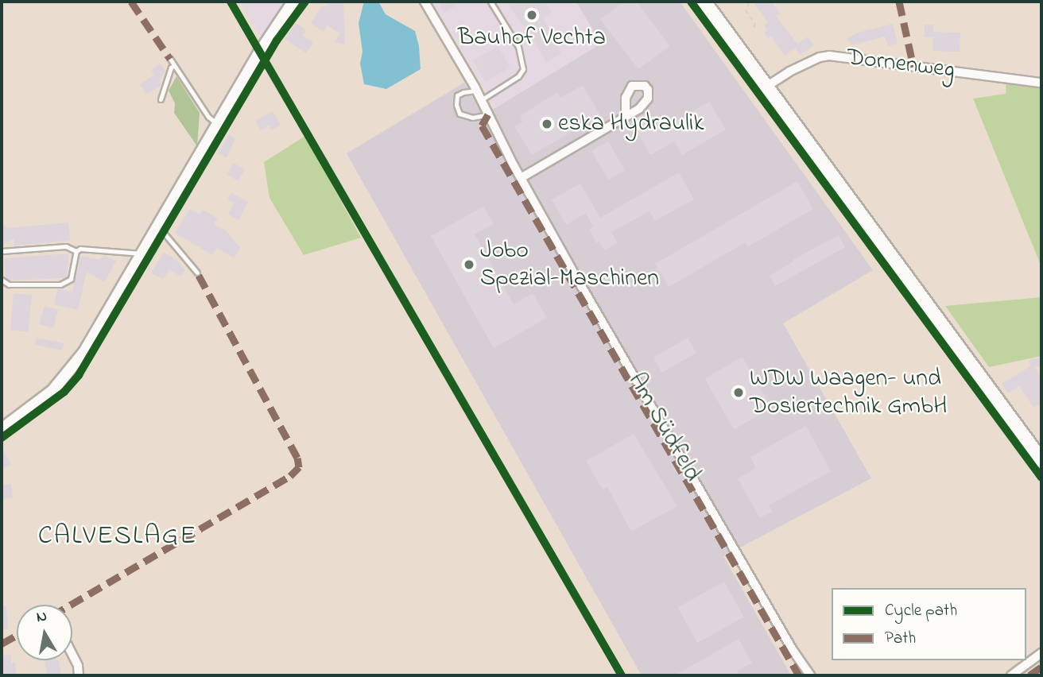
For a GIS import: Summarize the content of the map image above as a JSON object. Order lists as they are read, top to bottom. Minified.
{"streets":{"street":["Dornenweg","Am Südfeld"]},"districts":["CALVESLAGE"],"places":["Bauhof Vechta","eska Hydraulik","Jobo Spezial-Maschinen","WDW Waagen- und Dosiertechnik GmbH"],"legend":["Cycle path","Path"],"north":"top"}
